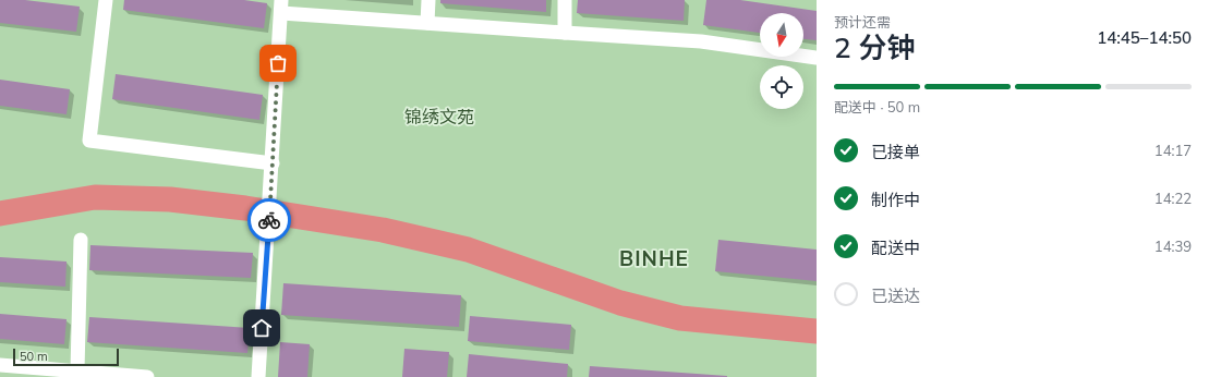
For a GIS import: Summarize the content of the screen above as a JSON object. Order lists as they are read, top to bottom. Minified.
{"districts":["锦绣文苑","BINHE"],"scale_bar":"50 m","north":"bottom","page":{"heading":["2 分钟","预计还需","14:45–14:50"],"bar":"配送中 · 50 m","list":[["已接单","14:17"],["制作中","14:22"],["配送中","14:39"],"已送达"],"scale":"50 m"}}
